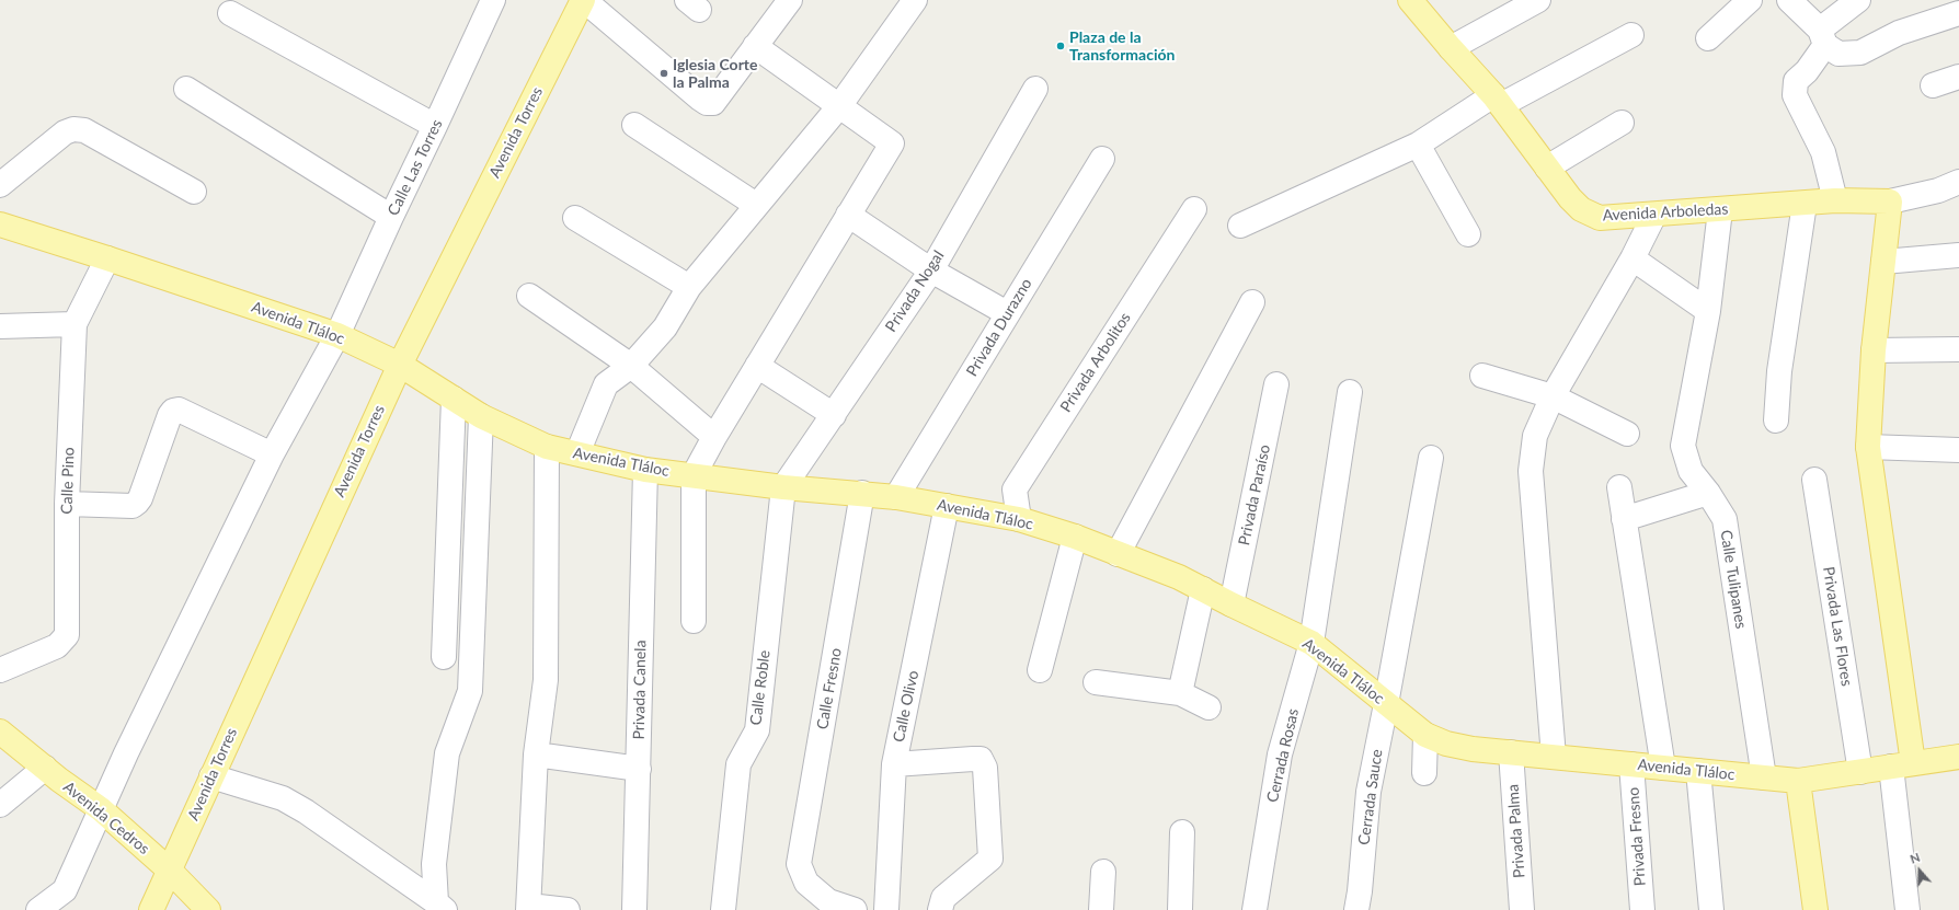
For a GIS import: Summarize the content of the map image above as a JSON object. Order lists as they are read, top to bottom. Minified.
{"streets":{"main road":["Avenida Torres","Avenida Arboledas","Avenida Tláloc","Avenida Cedros"],"street":["Calle Las Torres","Privada Nogal","Privada Durazno","Privada Arbolitos","Calle Pino","Privada Paraíso","Calle Tulipanes","Privada Las Flores","Calle Roble","Calle Fresno","Privada Canela","Calle Olivo","Cerrada Rosas","Cerrada Sauce","Privada Palma","Privada Fresno"]},"crossings":[["Avenida Torres","Avenida Tláloc"],["Avenida Torres","Avenida Cedros"],["Calle Las Torres","Avenida Tláloc"],["Calle Las Torres","Avenida Cedros"],["Avenida Arboledas","Calle Tulipanes"],["Privada Nogal","Avenida Tláloc"],["Privada Nogal","Calle Roble"],["Avenida Tláloc","Privada Durazno"],["Avenida Tláloc","Privada Arbolitos"],["Avenida Tláloc","Privada Paraíso"],["Avenida Tláloc","Calle Tulipanes"],["Avenida Tláloc","Privada Las Flores"],["Avenida Tláloc","Calle Roble"],["Avenida Tláloc","Calle Fresno"],["Avenida Tláloc","Privada Canela"],["Avenida Tláloc","Calle Olivo"],["Avenida Tláloc","Cerrada Rosas"],["Avenida Tláloc","Cerrada Sauce"],["Avenida Tláloc","Privada Palma"],["Avenida Tláloc","Privada Fresno"]],"places":["Plaza de la Transformación","Iglesia Corte la Palma"],"north":"top"}
